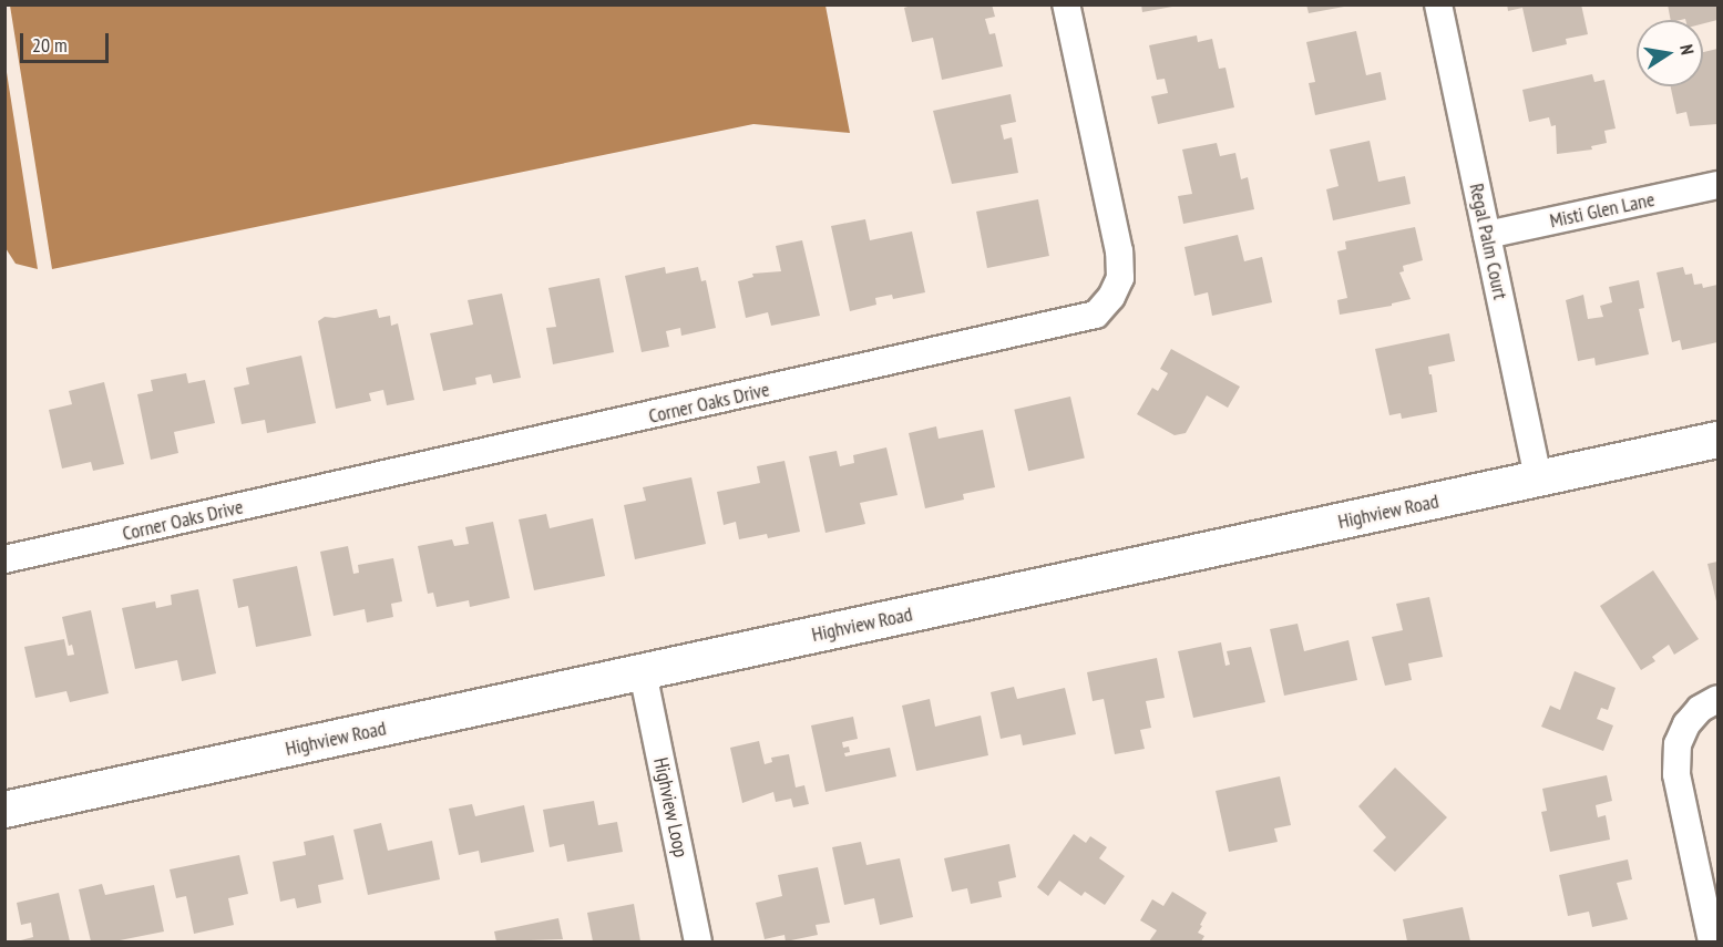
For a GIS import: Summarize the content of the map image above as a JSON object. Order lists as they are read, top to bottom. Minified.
{"streets":{"street":["Misti Glen Lane","Regal Palm Court","Corner Oaks Drive","Highview Road","Highview Loop"]},"crossings":[["Misti Glen Lane","Regal Palm Court"],["Regal Palm Court","Highview Road"],["Highview Road","Highview Loop"]],"scale_bar":"20 m","north":"right"}
